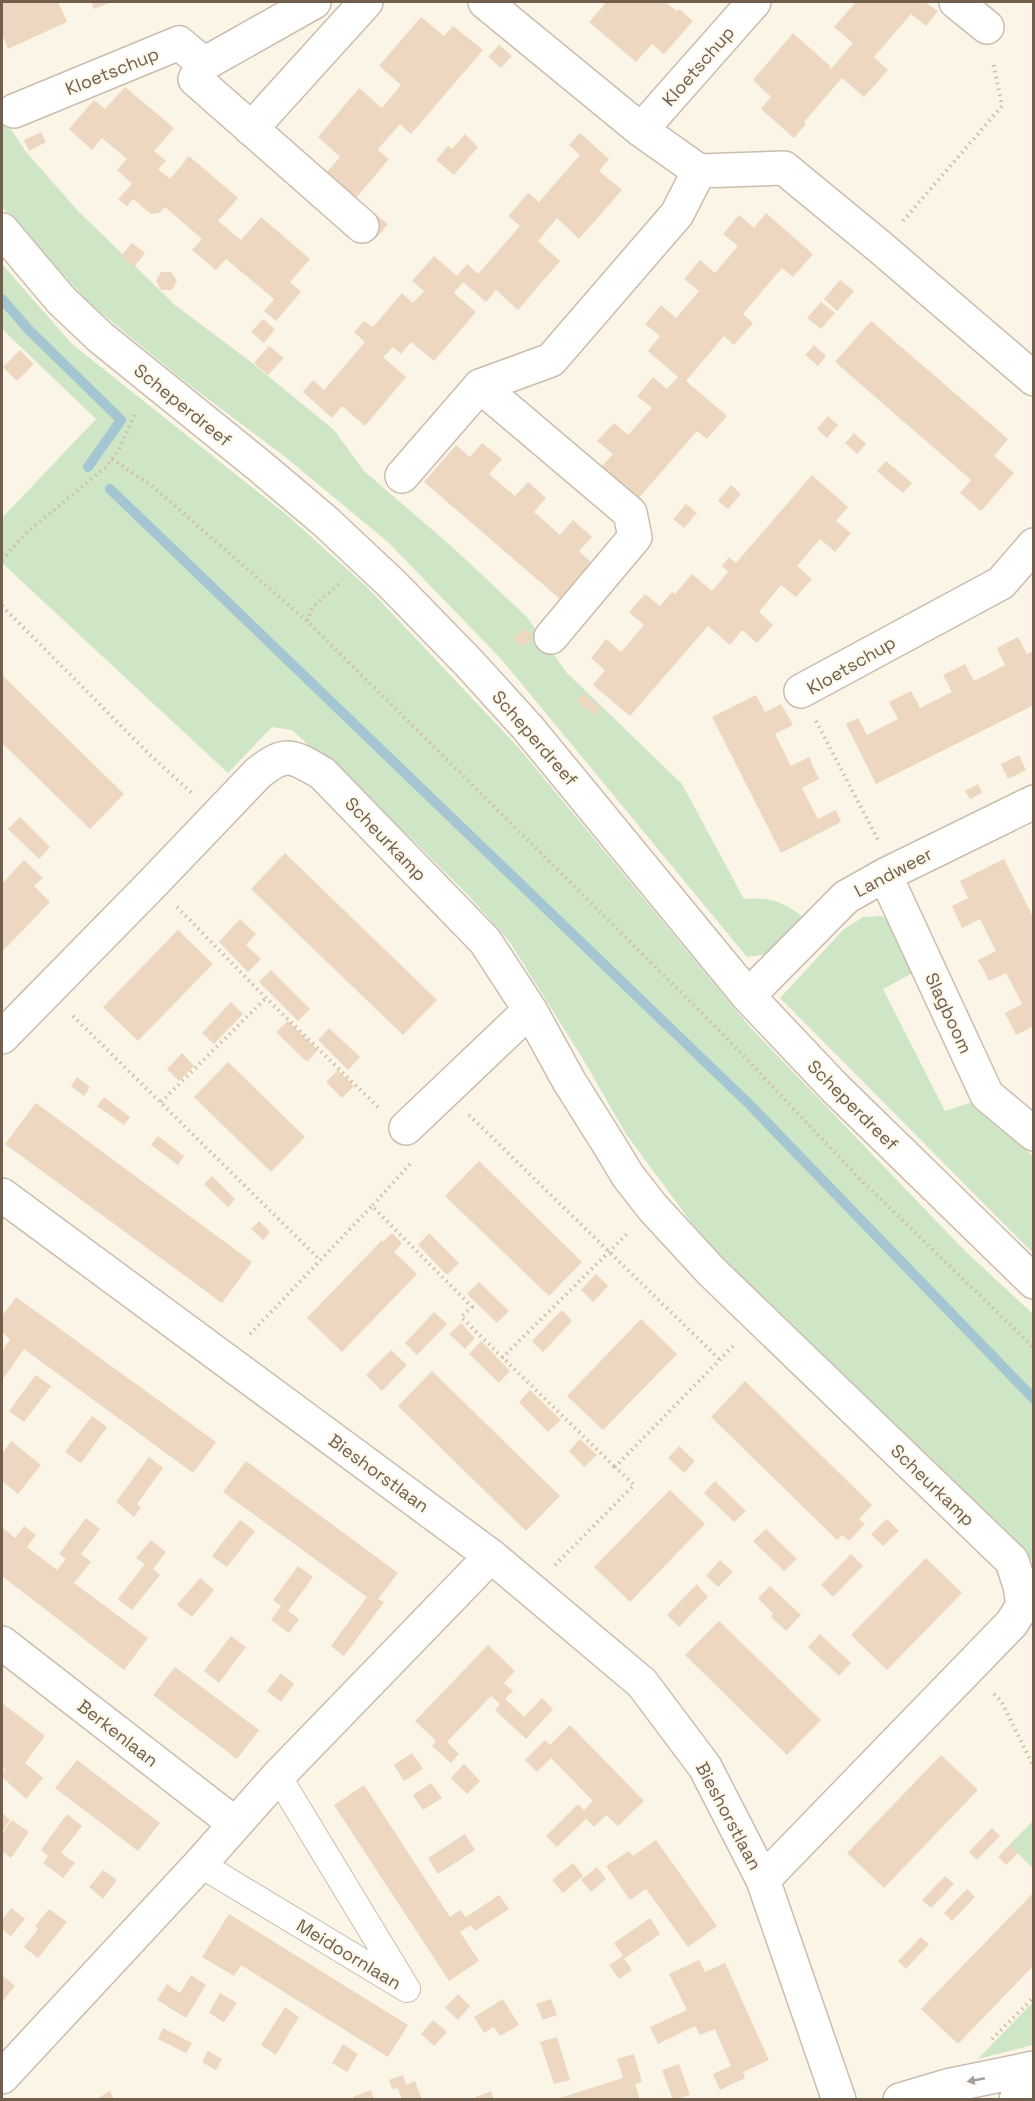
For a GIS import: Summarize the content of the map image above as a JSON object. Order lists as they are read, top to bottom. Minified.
{"streets":{"street":["Kloetschup","Scheperdreef","Scheurkamp","Landweer","Slagboom","Bieshorstlaan","Berkenlaan","Meidoornlaan"]},"crossings":[["Kloetschup","Landweer"],["Kloetschup","Slagboom"],["Scheperdreef","Landweer"],["Scheurkamp","Bieshorstlaan"],["Landweer","Slagboom"]]}
